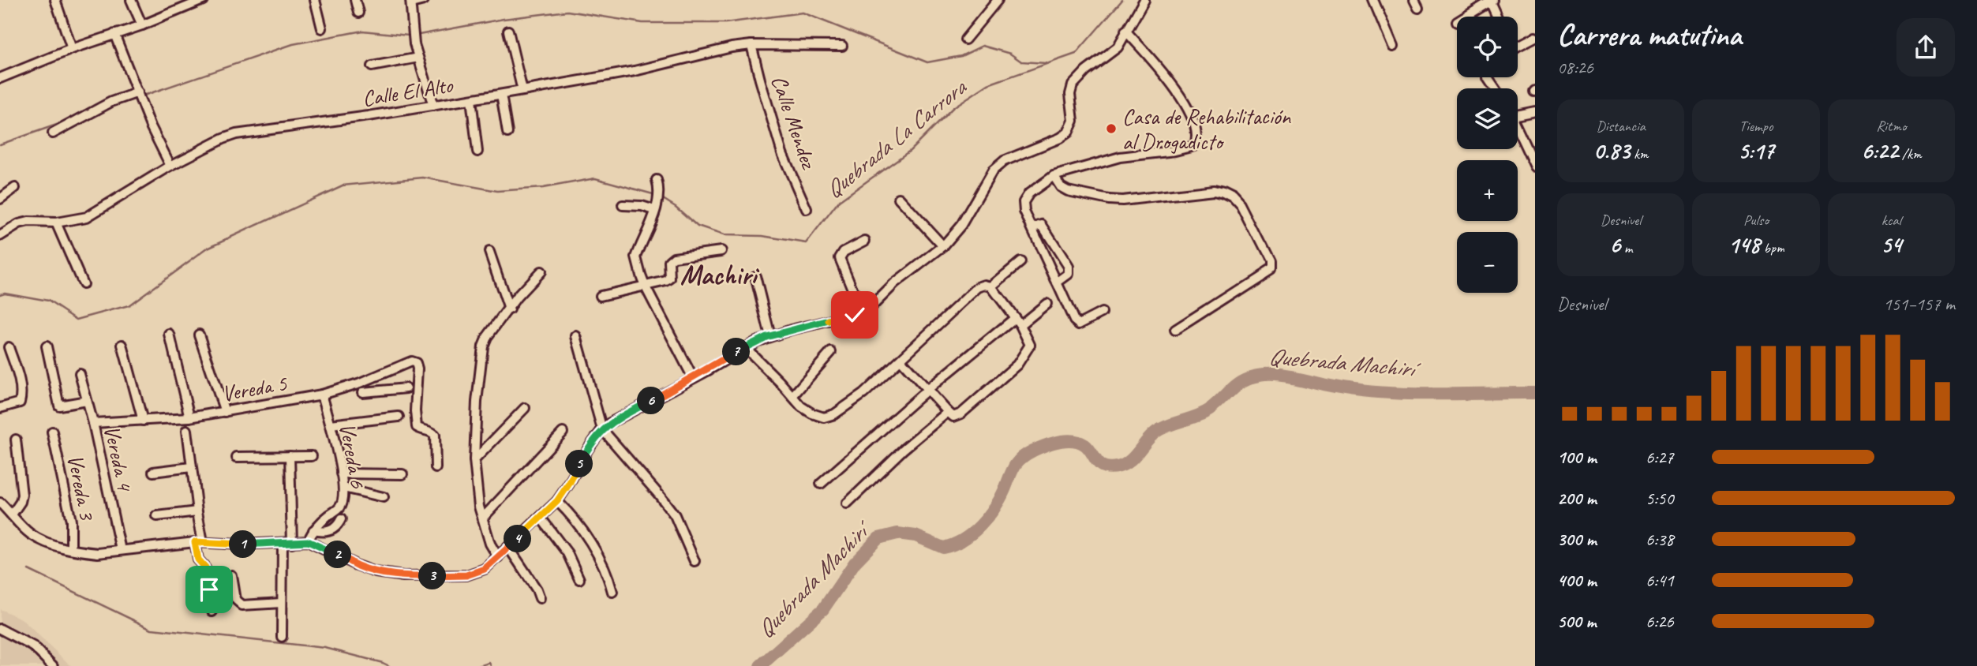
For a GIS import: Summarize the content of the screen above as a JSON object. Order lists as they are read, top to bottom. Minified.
{"streets":{"street":["Calle El Alto","Calle Mendez","Vereda 5","Vereda 6","Vereda 4","Vereda 3"]},"crossings":[["Calle El Alto","Calle Mendez"],["Vereda 5","Vereda 6"],["Vereda 5","Vereda 4"]],"districts":["Machiri"],"water":["Quebrada La Carrora","Quebrada Machirí"],"places":["Casa de Rehabilitación al Drogadicto"],"page":{"heading":["Carrera matutina","08:26"],"map_buttons":["+","−"],"stats":[["Distancia","0.83 km"],["Tiempo","5:17"],["Ritmo","6:22 /km"],["Desnivel","6 m"],["Pulso","148 bpm"],["kcal","54"]],"chart":["Desnivel","151–157 m"],"pins":["7","6","5","4","1","2","3"],"list":[{"name":"100 m","note":"6:27"},{"name":"200 m","note":"5:50"},{"name":"300 m","note":"6:38"},{"name":"400 m","note":"6:41"},{"name":"500 m","note":"6:26"}]}}
